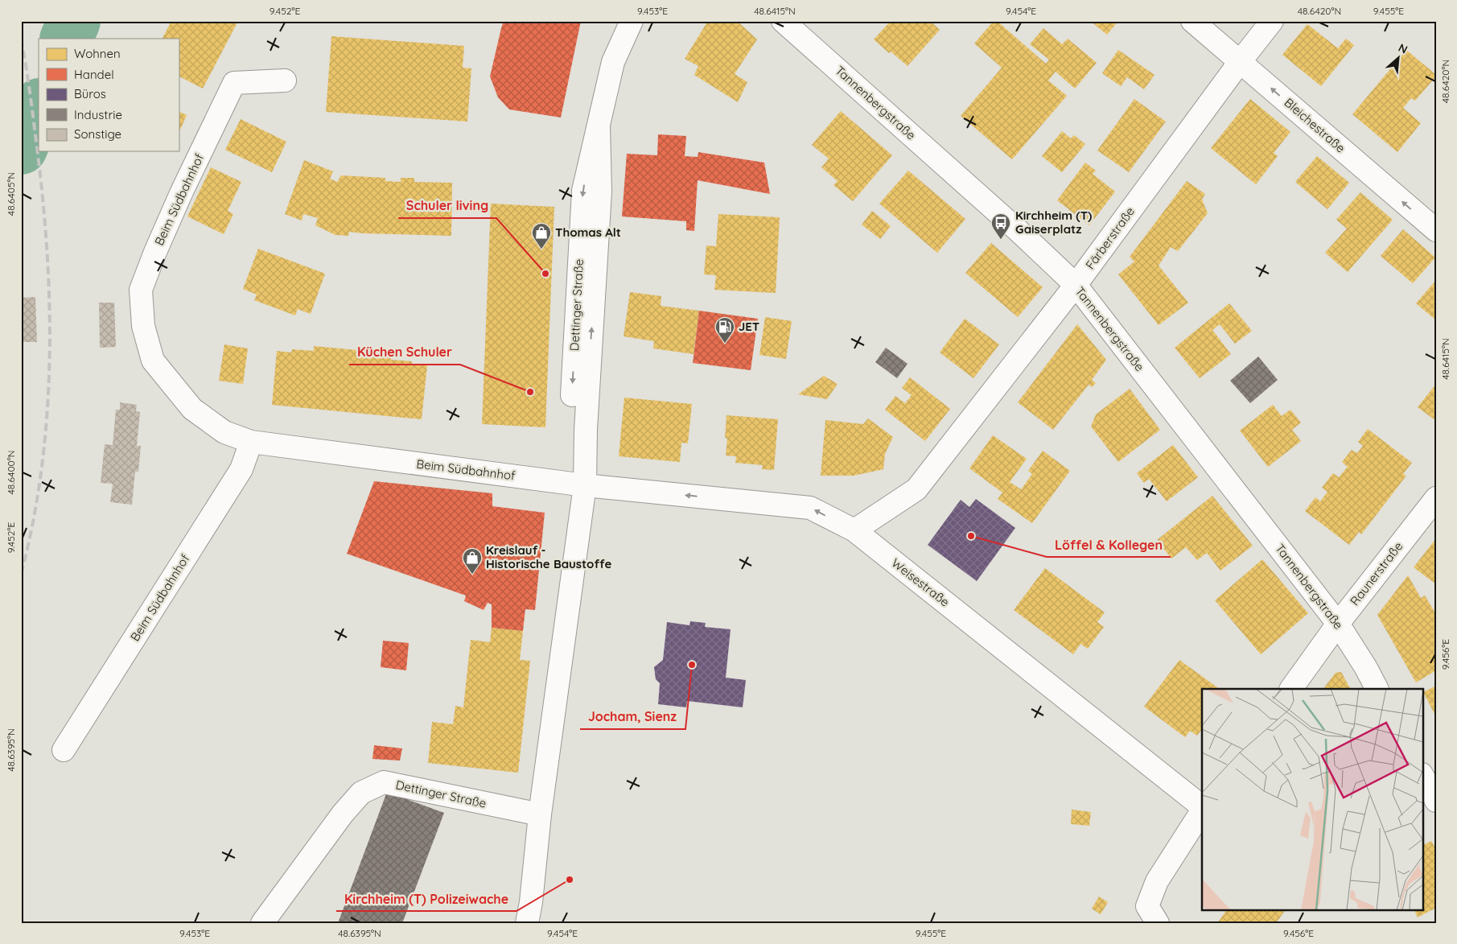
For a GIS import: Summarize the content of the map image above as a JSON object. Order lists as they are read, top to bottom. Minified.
{"streets":{"street":["Tannenbergstraße","Bleichestraße","Beim Südbahnhof","Färberstraße","Dettinger Straße","Raunerstraße","Weisestraße"]},"crossings":[["Tannenbergstraße","Färberstraße"],["Tannenbergstraße","Raunerstraße"],["Bleichestraße","Färberstraße"],["Beim Südbahnhof","Dettinger Straße"],["Beim Südbahnhof","Weisestraße"],["Färberstraße","Weisestraße"],["Dettinger Straße","Weisestraße"]],"one_way":["Bleichestraße","Weisestraße"],"places":{"bus stop":["Kirchheim (T) Gaiserplatz"],"shop":["Thomas Alt","Kreislauf - Historische Baustoffe"],"other":["Schuler living","Küchen Schuler","Löffel & Kollegen","Jocham, Sienz","Kirchheim (T) Polizeiwache"],"fuel station":["JET"]},"legend":["Wohnen","Handel","Büros","Industrie","Sonstige"],"north":"top right","coordinates":["9.452°E","9.453°E","48.6415°N","9.454°E","48.6420°N","9.455°E","48.6405°N","48.6400°N","9.456°E","48.6395°N"]}
